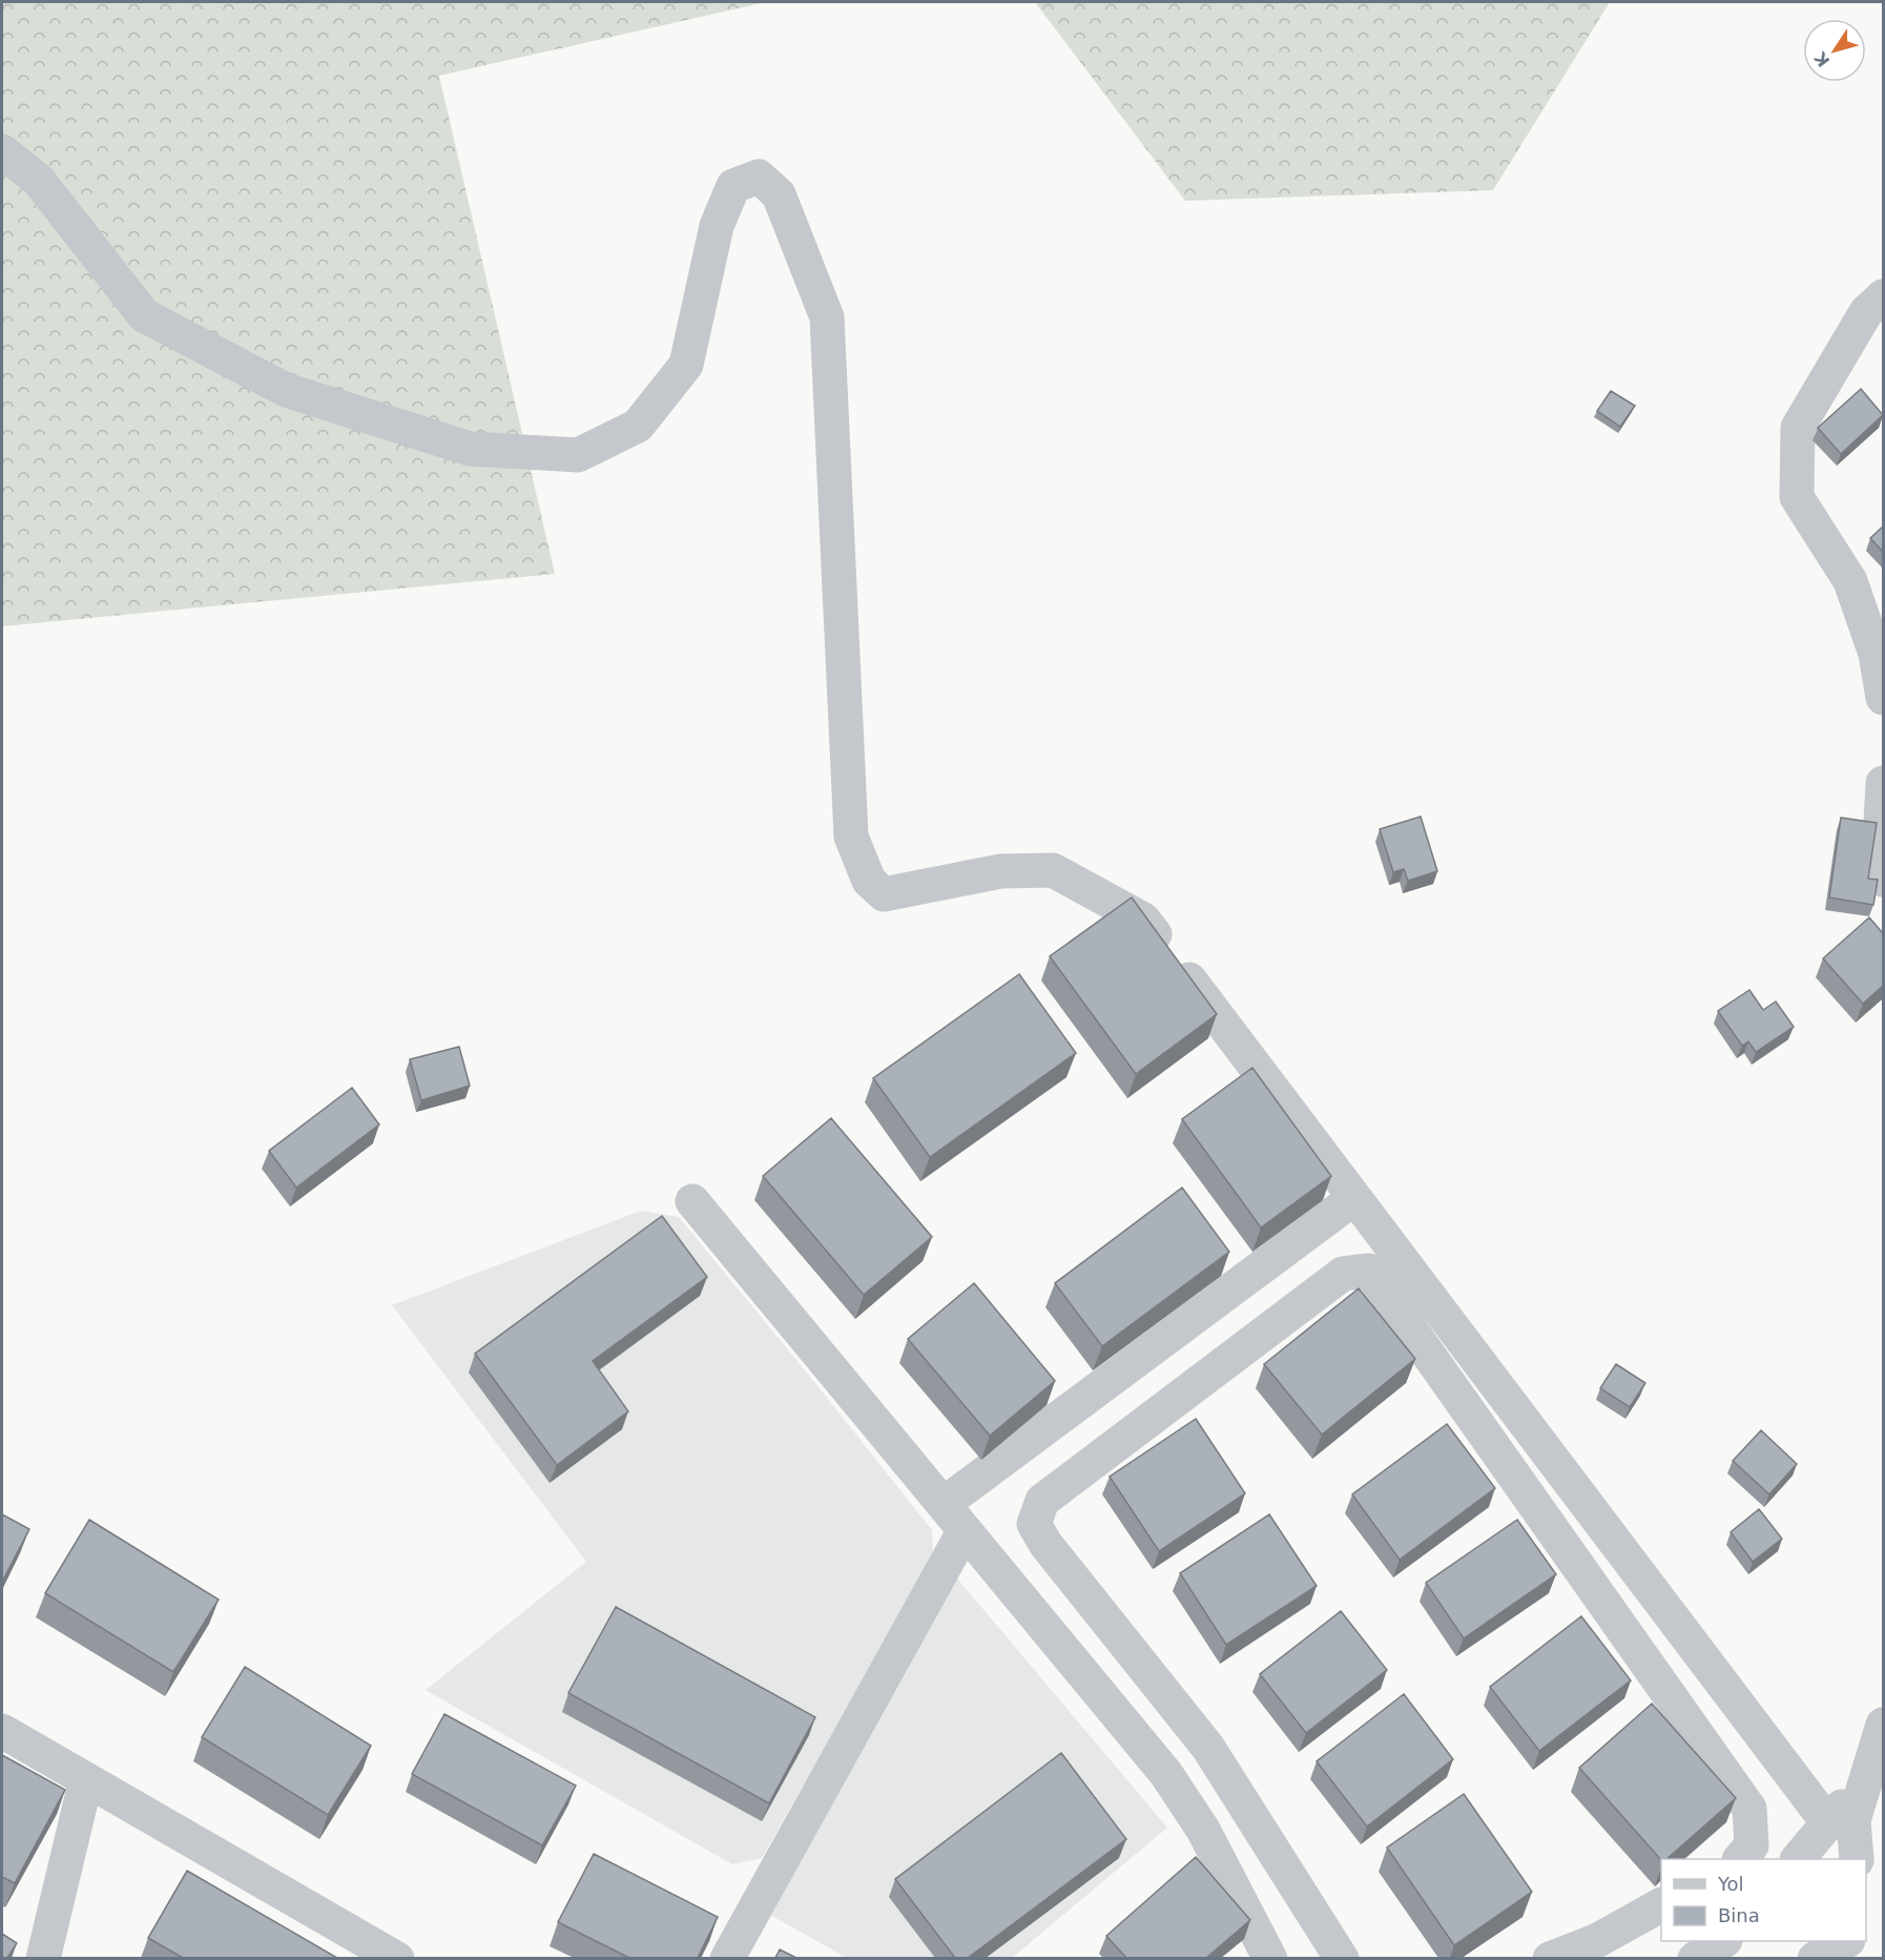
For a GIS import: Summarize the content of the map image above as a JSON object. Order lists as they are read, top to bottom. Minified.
{"legend":["Yol","Bina"],"north":"bottom left"}
